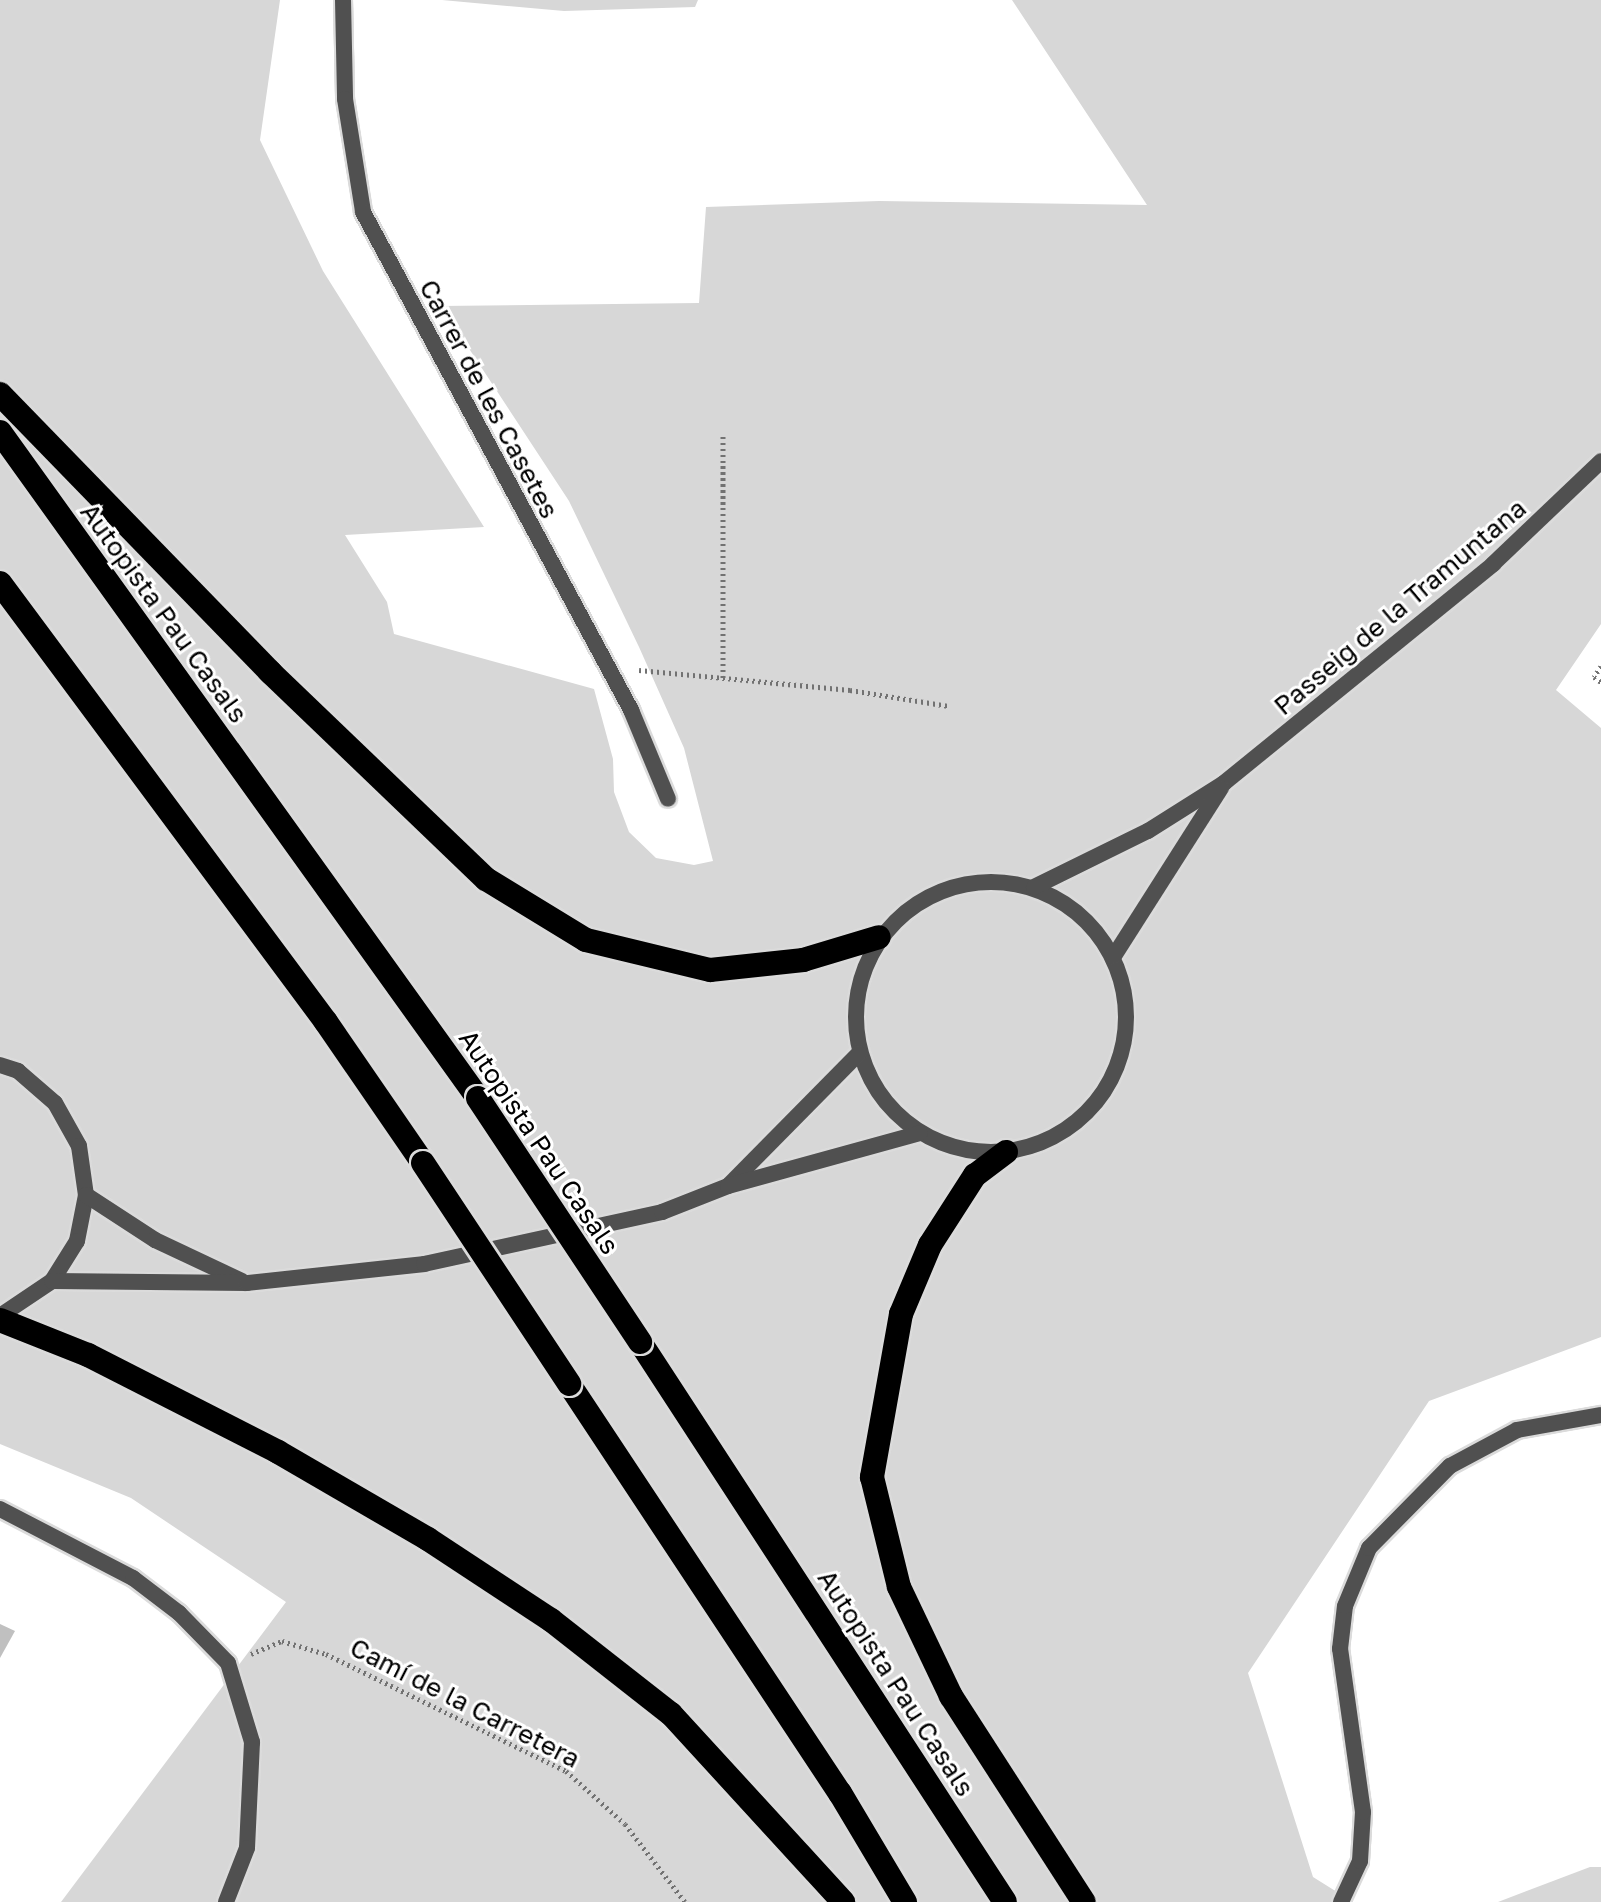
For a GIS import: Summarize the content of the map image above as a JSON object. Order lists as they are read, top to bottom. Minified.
{"streets":{"highway":["Autopista Pau Casals"],"street":["Carrer de les Casetes","Passeig de la Tramuntana"],"path":["Camí de la Carretera"]}}
